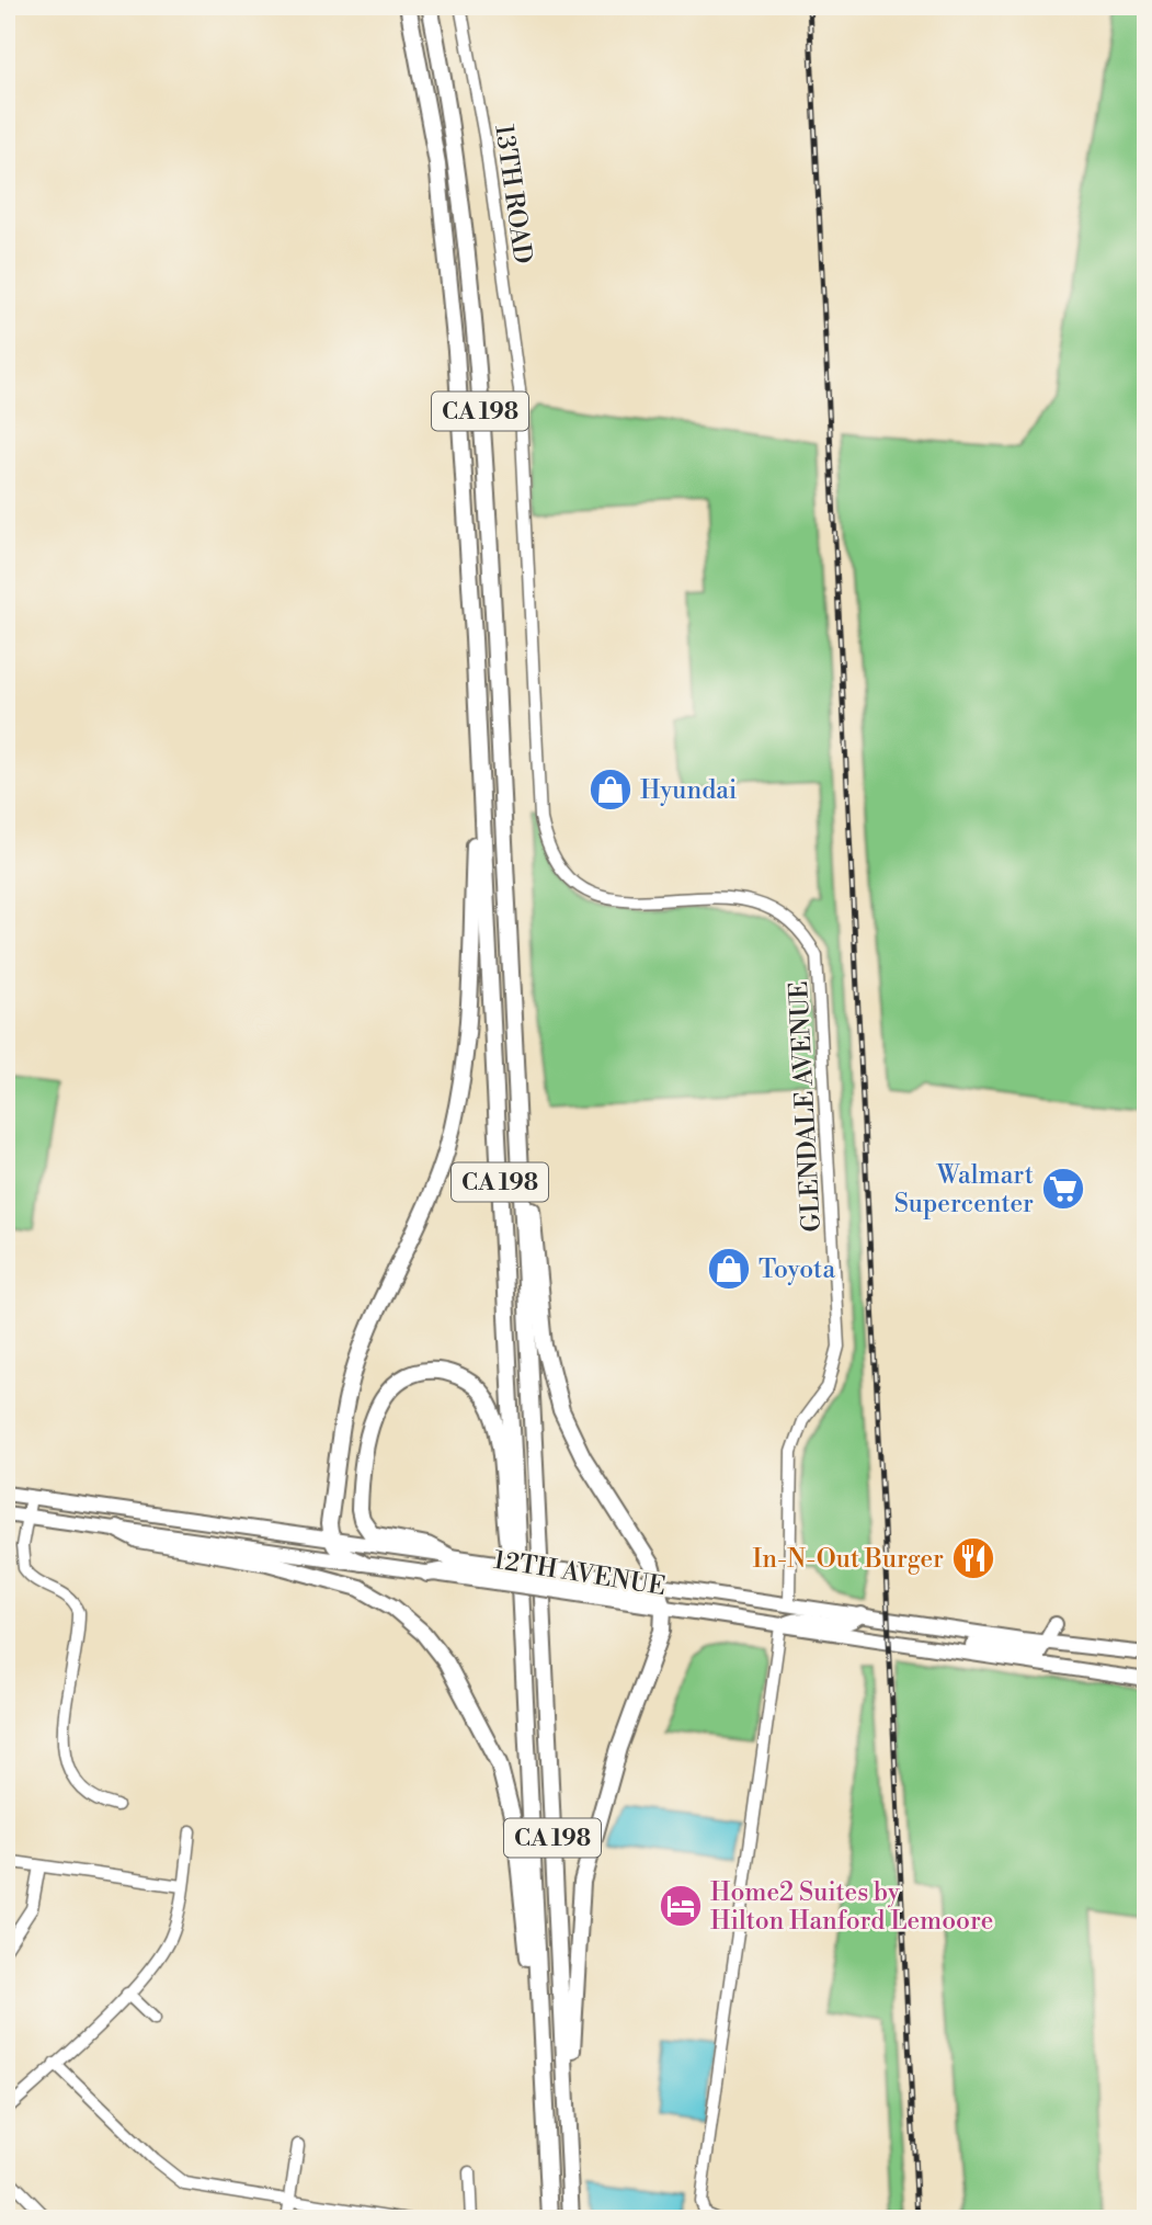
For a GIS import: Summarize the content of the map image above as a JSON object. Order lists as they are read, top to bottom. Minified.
{"streets":{"highway":["CA 198"],"main road":["12TH AVENUE"],"street":["13TH ROAD","GLENDALE AVENUE"]},"crossings":[["13TH ROAD","GLENDALE AVENUE"],["GLENDALE AVENUE","12TH AVENUE"]],"places":{"shop":["Hyundai","Toyota"],"supermarket":["Walmart Supercenter"],"restaurant":["In-N-Out Burger"],"hotel":["Home2 Suites by Hilton Hanford Lemoore"]}}
